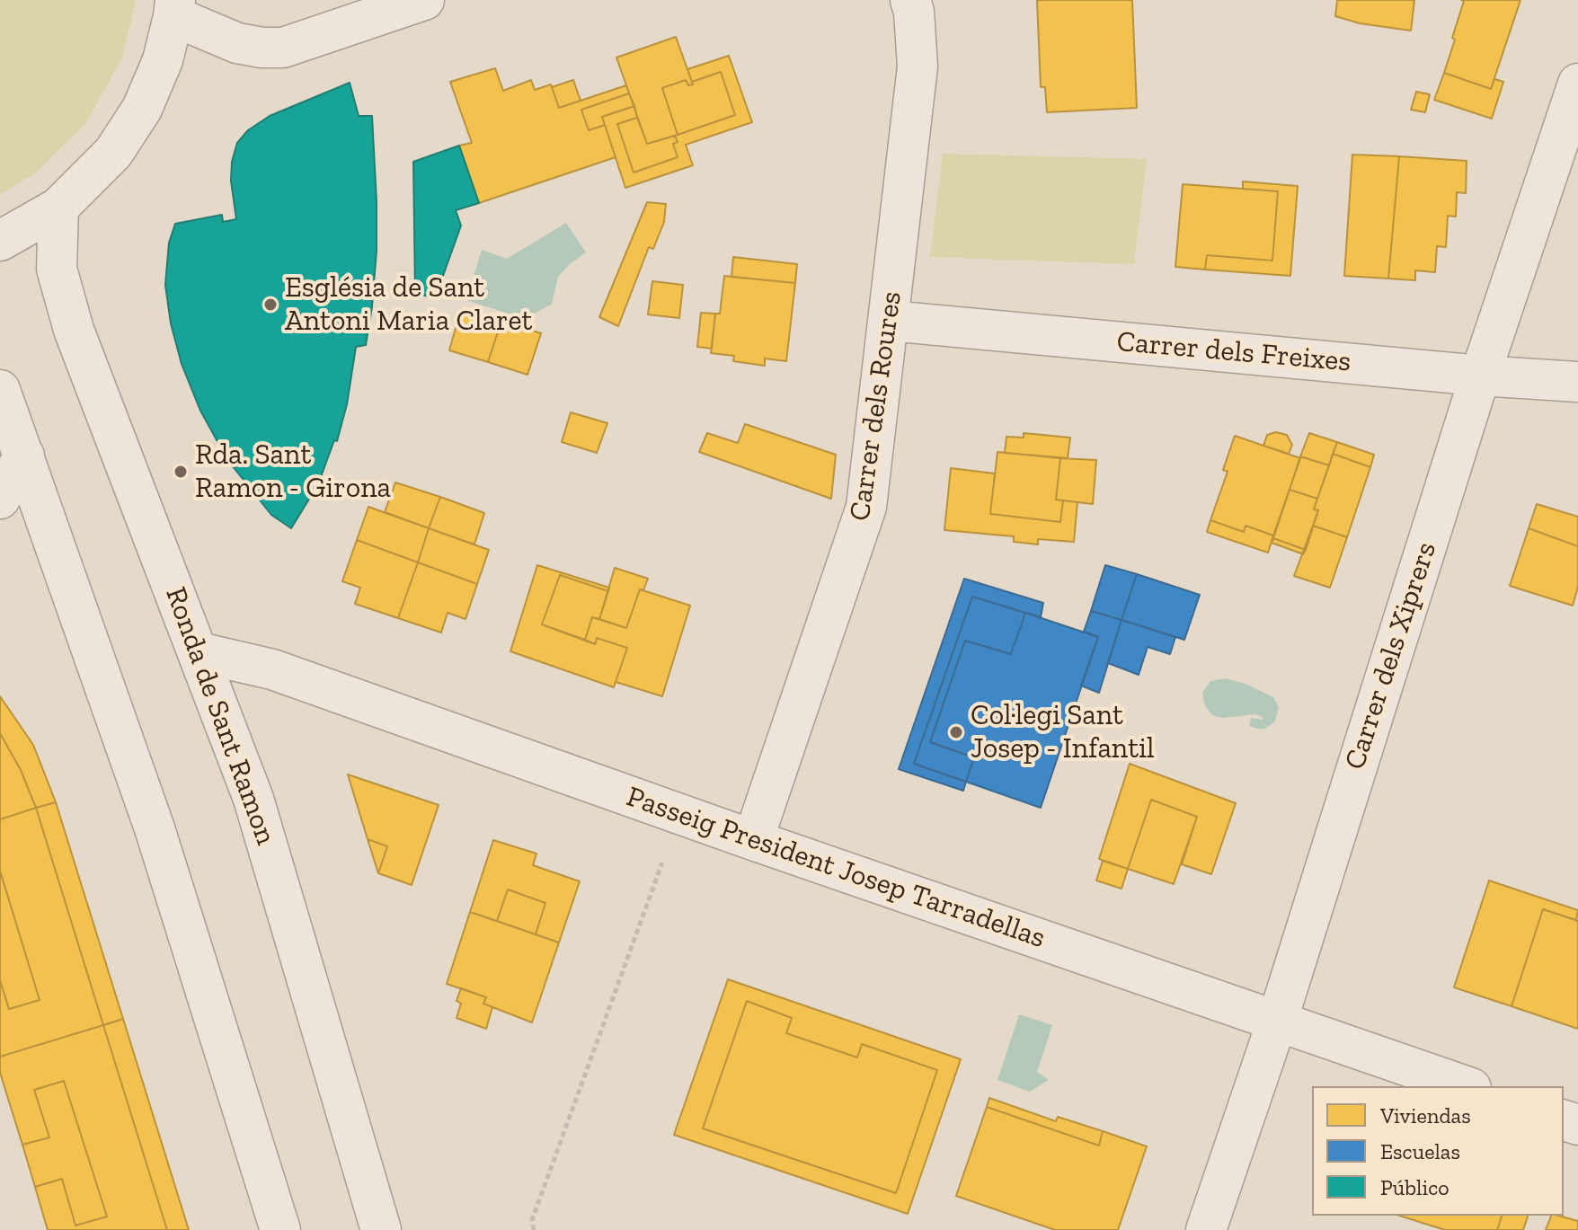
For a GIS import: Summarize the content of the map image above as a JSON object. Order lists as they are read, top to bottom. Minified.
{"streets":{"street":["Carrer dels Freixes","Carrer dels Roures","Carrer dels Xiprers","Ronda de Sant Ramon","Passeig President Josep Tarradellas"]},"crossings":[["Carrer dels Freixes","Carrer dels Roures"],["Carrer dels Freixes","Carrer dels Xiprers"],["Carrer dels Roures","Passeig President Josep Tarradellas"],["Carrer dels Xiprers","Passeig President Josep Tarradellas"],["Ronda de Sant Ramon","Passeig President Josep Tarradellas"]],"places":["Església de Sant Antoni Maria Claret","Rda. Sant Ramon - Girona","Col·legi Sant Josep - Infantil"],"legend":["Viviendas","Escuelas","Público"]}
